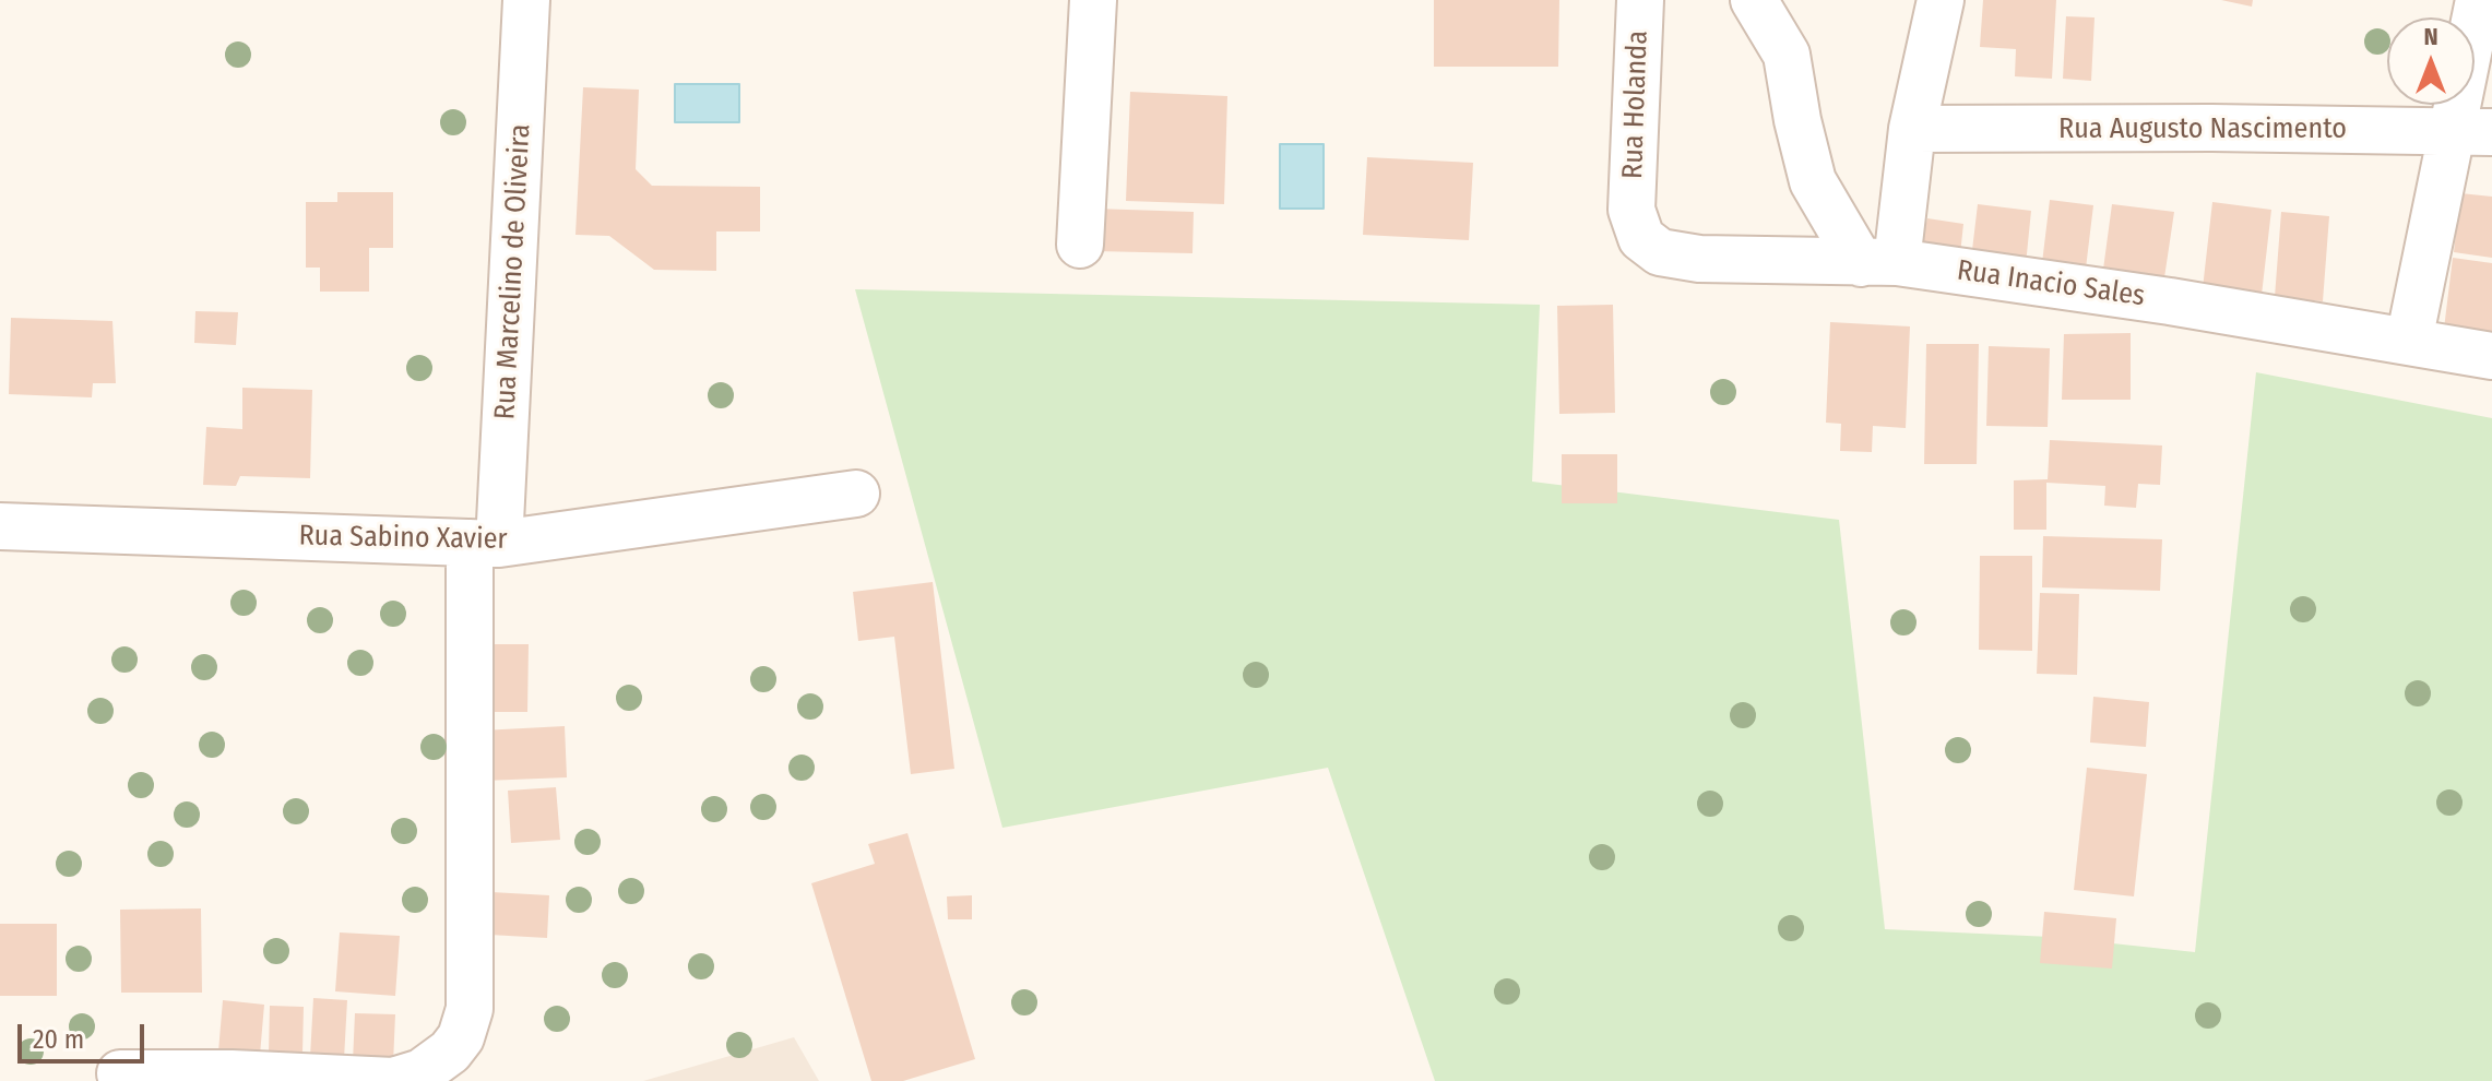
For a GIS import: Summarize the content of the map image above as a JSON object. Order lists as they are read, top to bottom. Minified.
{"streets":{"street":["Rua Holanda","Rua Augusto Nascimento","Rua Marcelino de Oliveira","Rua Inacio Sales","Rua Sabino Xavier"]},"crossings":[["Rua Holanda","Rua Inacio Sales"],["Rua Marcelino de Oliveira","Rua Sabino Xavier"]],"scale_bar":"20 m","north":"top"}
